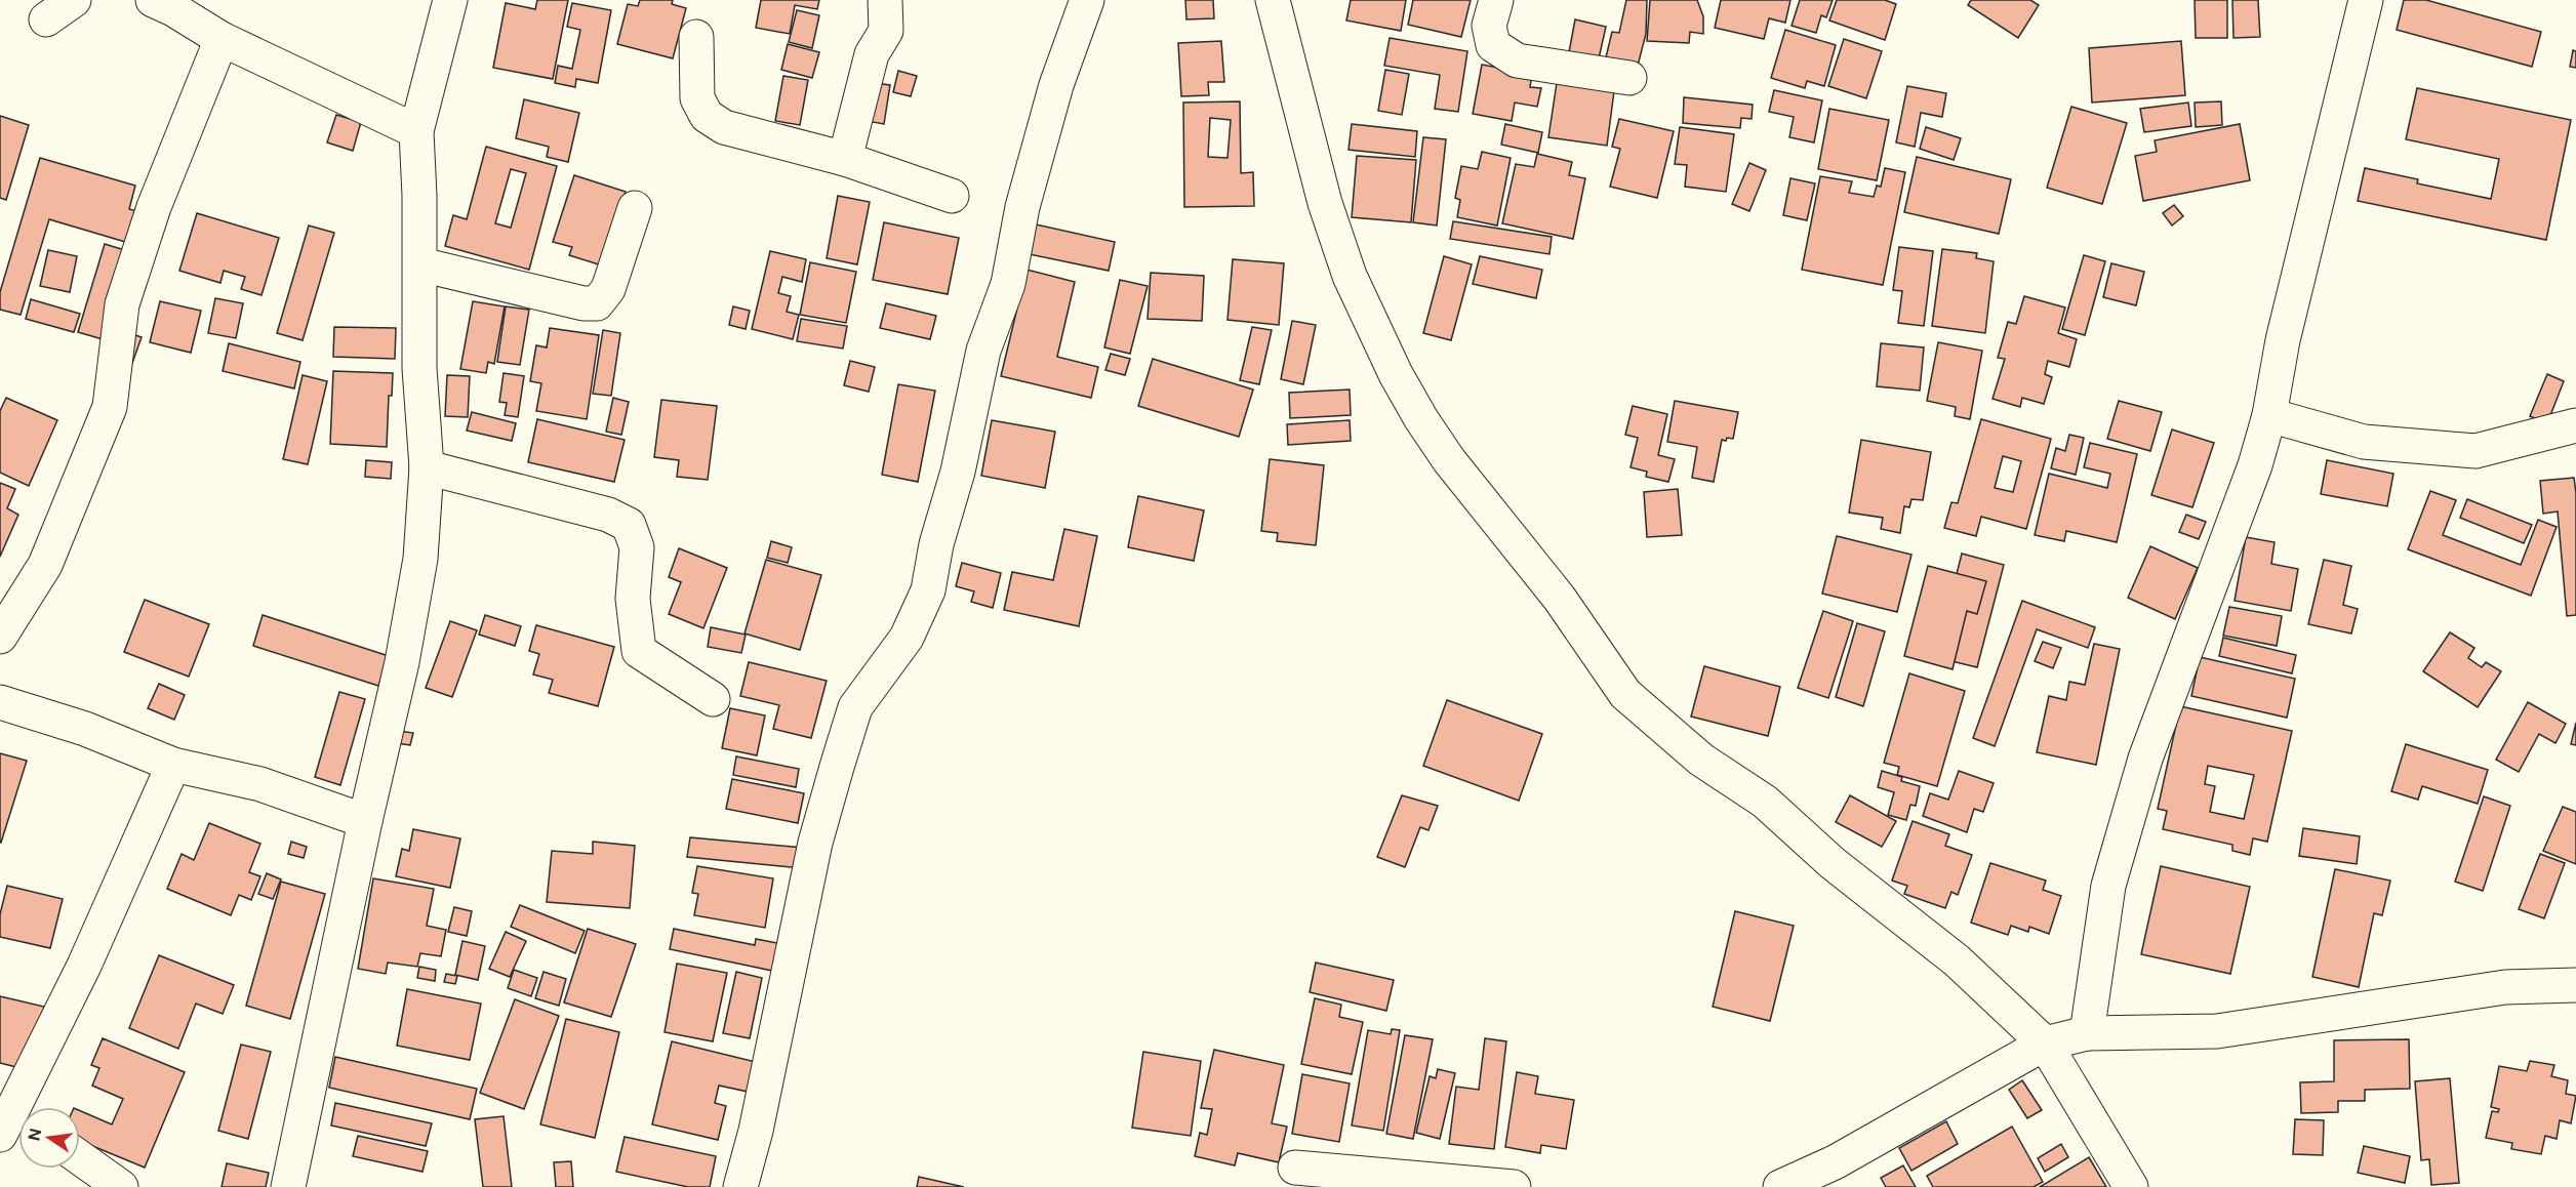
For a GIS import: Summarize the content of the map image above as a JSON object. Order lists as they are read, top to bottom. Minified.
{"north":"left"}
